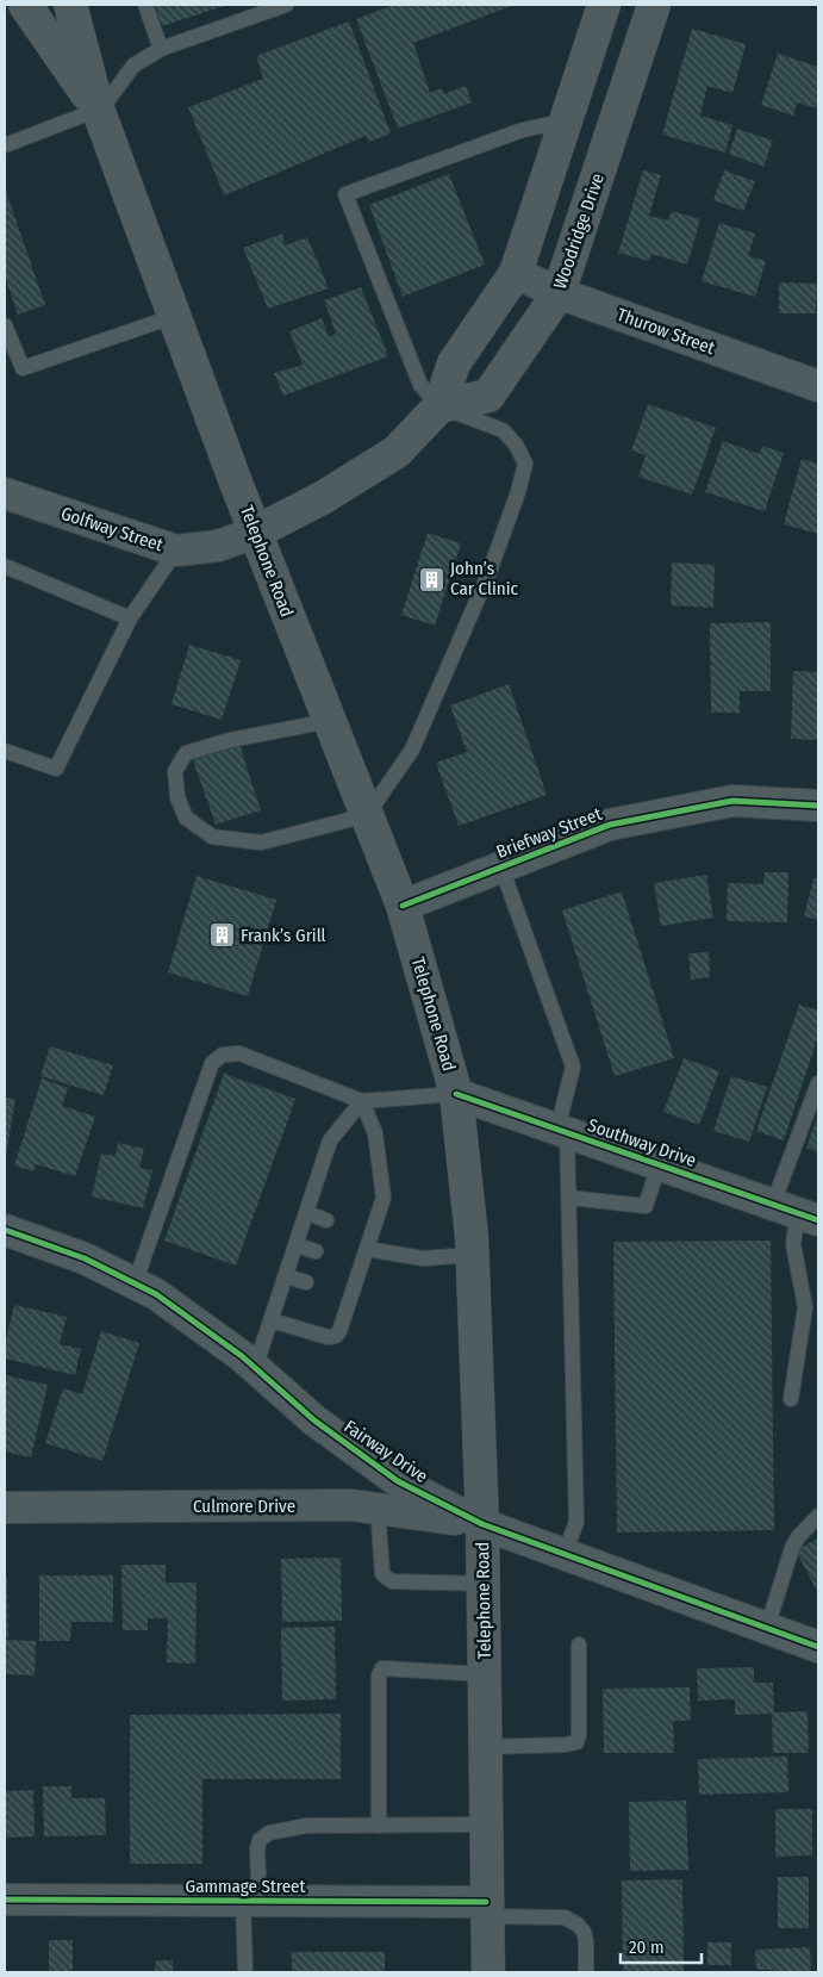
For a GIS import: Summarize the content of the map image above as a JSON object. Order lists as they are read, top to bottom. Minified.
{"streets":{"main road":["Woodridge Drive","Telephone Road"],"street":["Thurow Street","Golfway Street","Briefway Street","Southway Drive","Fairway Drive","Culmore Drive","Gammage Street"]},"crossings":[["Woodridge Drive","Thurow Street"],["Golfway Street","Telephone Road"],["Telephone Road","Briefway Street"],["Telephone Road","Southway Drive"],["Telephone Road","Fairway Drive"],["Telephone Road","Culmore Drive"],["Telephone Road","Gammage Street"],["Fairway Drive","Culmore Drive"]],"places":{"building":["John’s Car Clinic","Frank’s Grill"]},"scale_bar":"20 m"}
